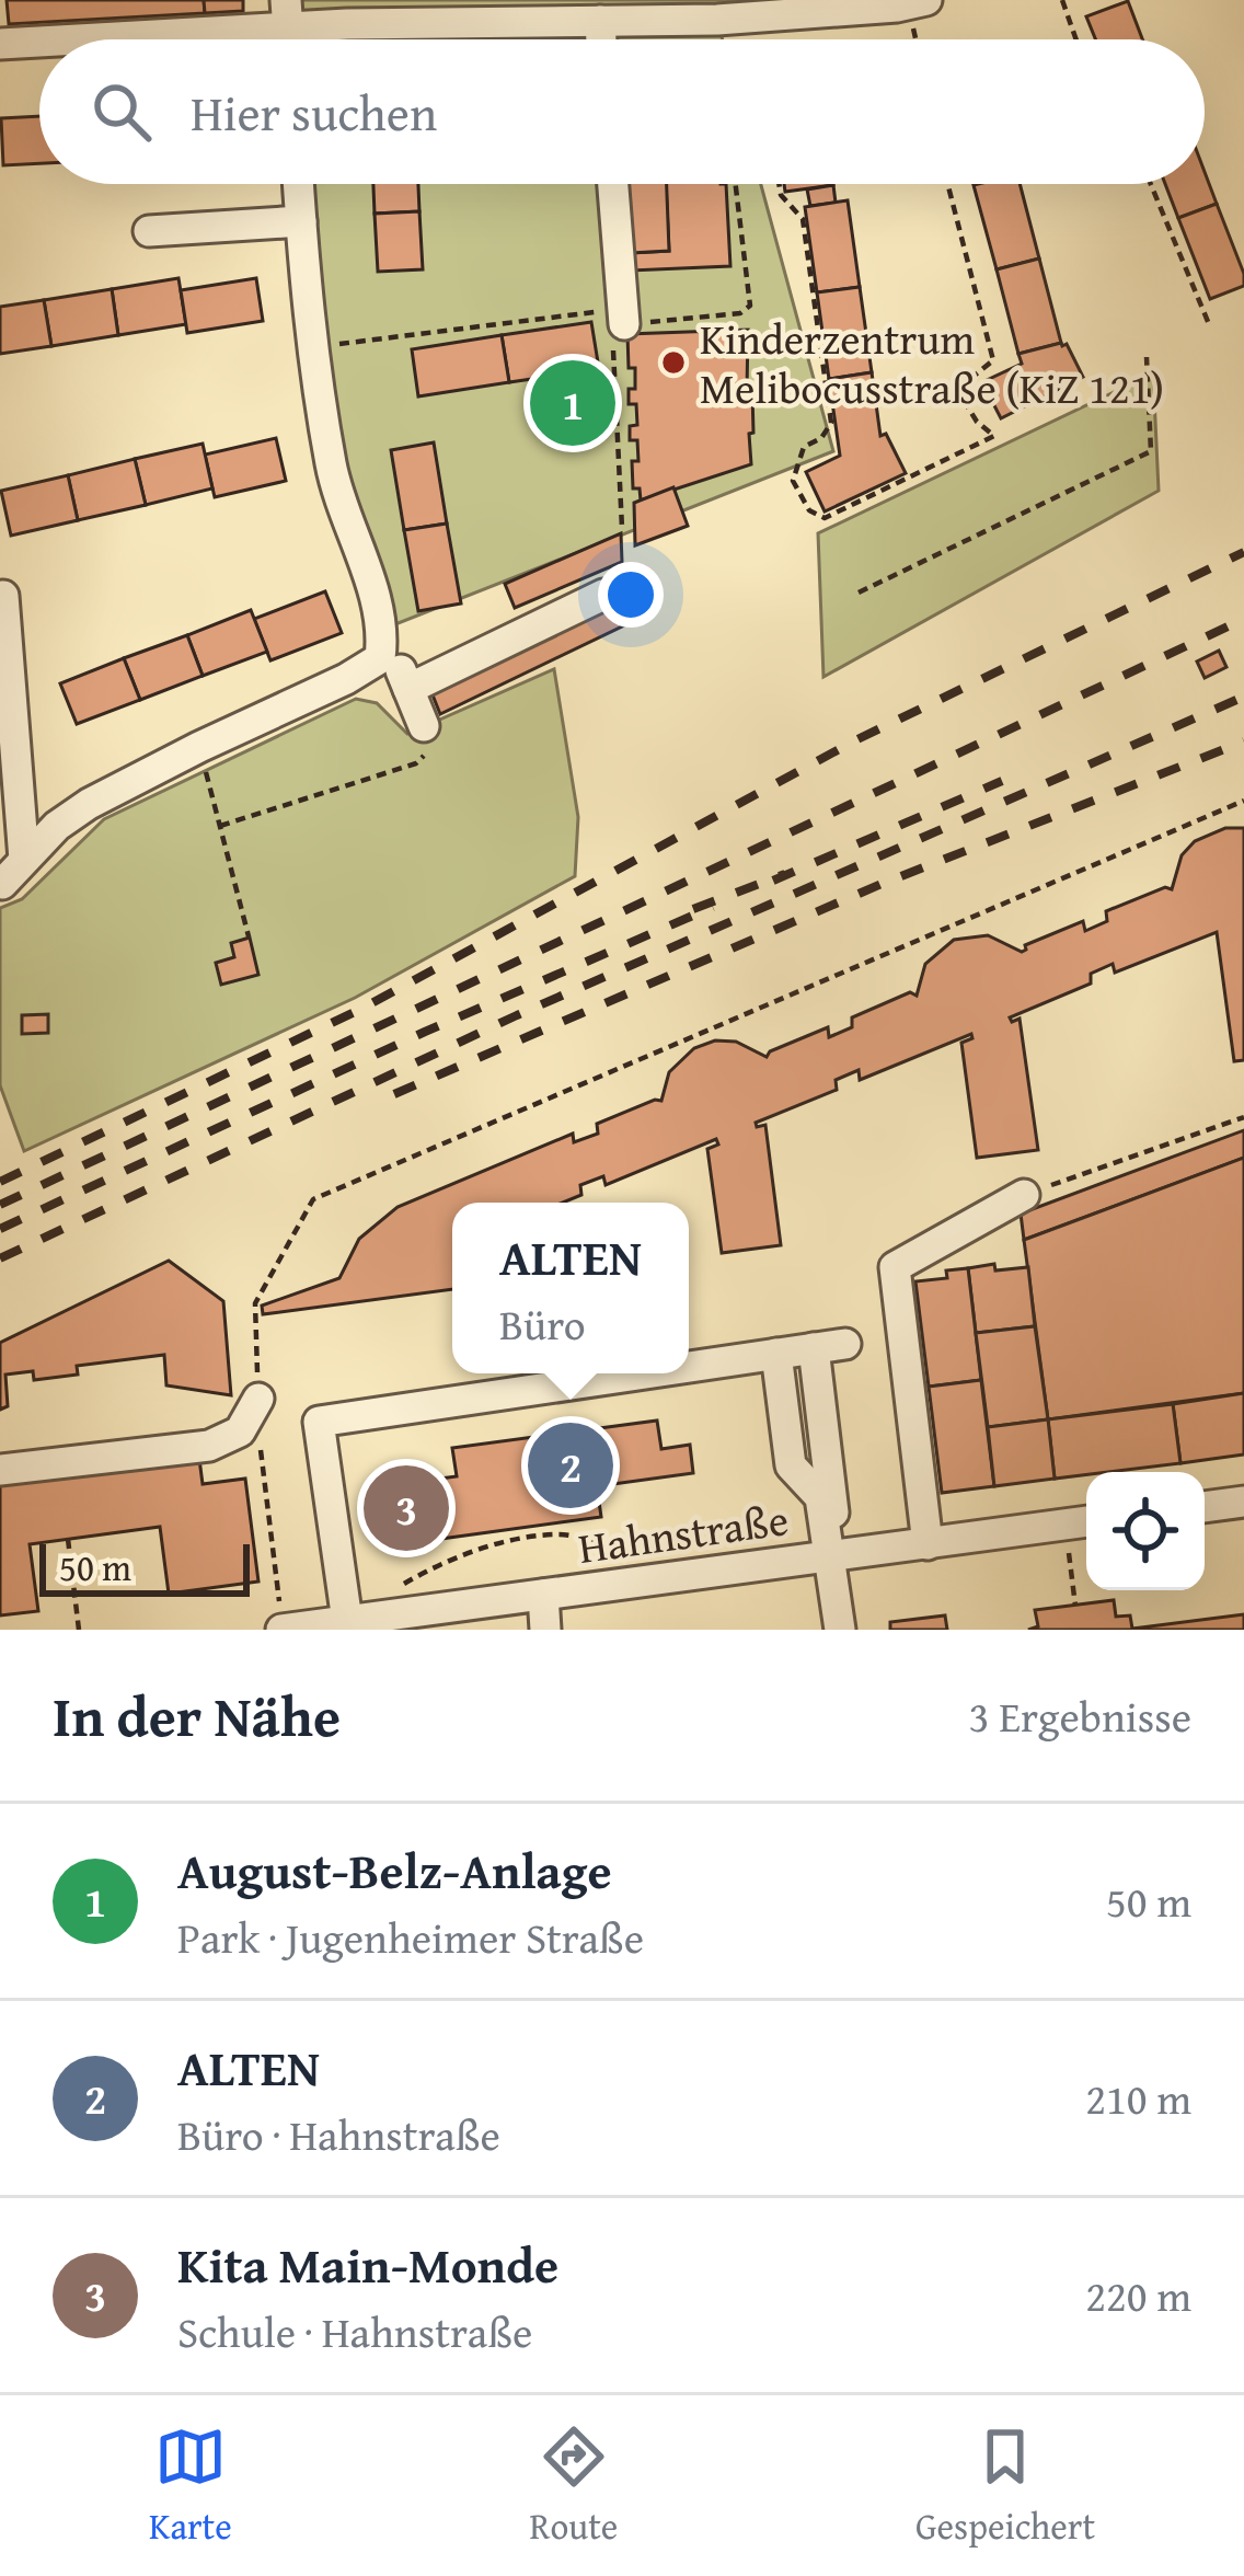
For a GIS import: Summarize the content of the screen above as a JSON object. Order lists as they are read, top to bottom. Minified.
{"streets":{"street":["Hahnstraße"]},"places":["Kinderzentrum Melibocusstraße (KiZ 121)"],"scale_bar":"50 m","page":{"search":"Hier suchen","pins":["1","2","3"],"popup":["ALTEN","Büro"],"scale":"50 m","heading":["In der Nähe","3 Ergebnisse"],"list":[{"mark":"1","name":"August-Belz-Anlage","note":"Park · Jugenheimer Straße","value":"50 m"},{"mark":"2","name":"ALTEN","note":"Büro · Hahnstraße","value":"210 m"},{"mark":"3","name":"Kita Main-Monde","note":"Schule · Hahnstraße","value":"220 m"}],"nav":["Karte","Route","Gespeichert"]}}
